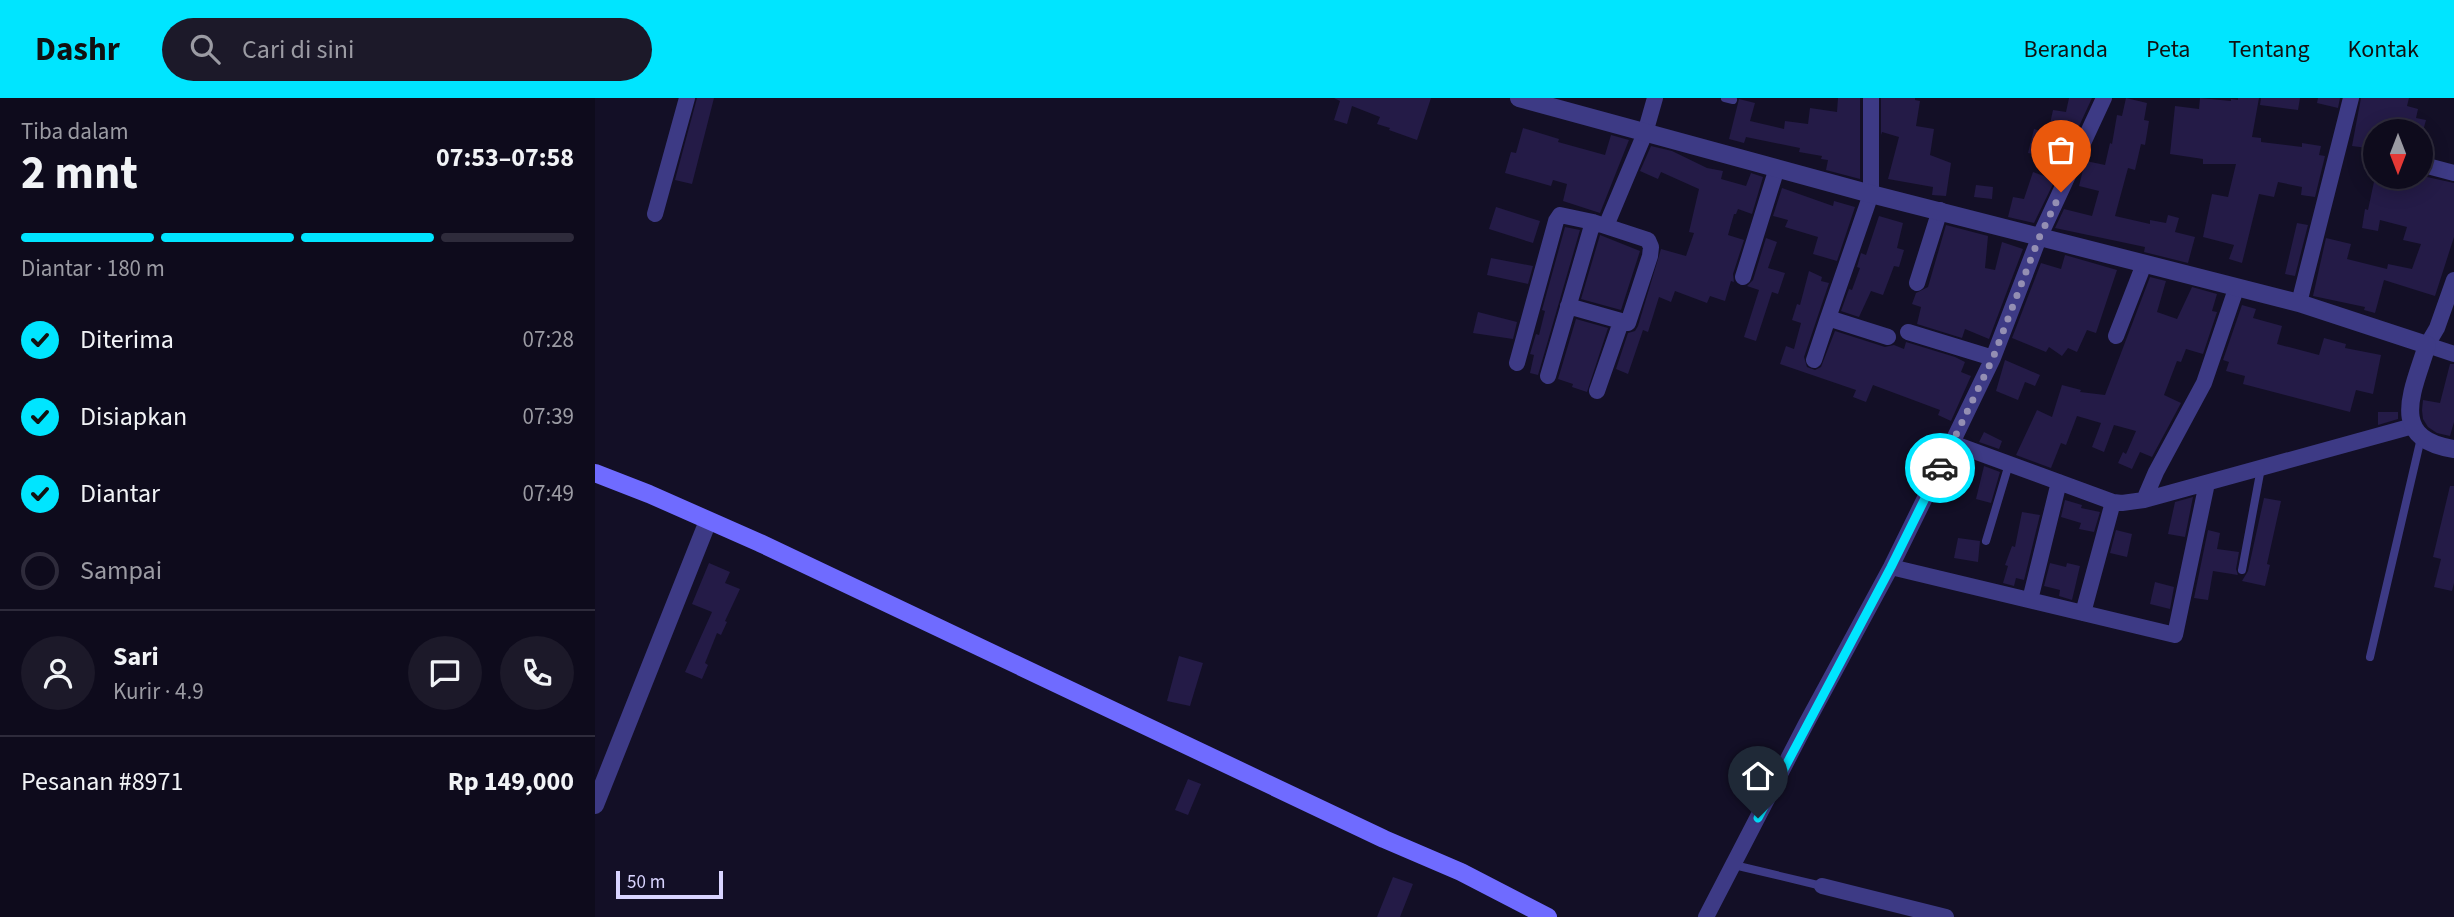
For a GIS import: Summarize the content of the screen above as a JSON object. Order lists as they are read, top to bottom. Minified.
{"scale_bar":"50 m","north":"bottom","page":{"header":"Dashr","search":"Cari di sini","nav":["Beranda","Peta","Tentang","Kontak"],"heading":["2 mnt","Tiba dalam","07:53–07:58"],"panel":["Sari","Kurir · 4.9","Pesanan #8971","Rp 149,000"],"bar":"Diantar · 180 m","list":[["Diterima","07:28"],["Disiapkan","07:39"],["Diantar","07:49"],"Sampai"],"scale":"50 m"}}
